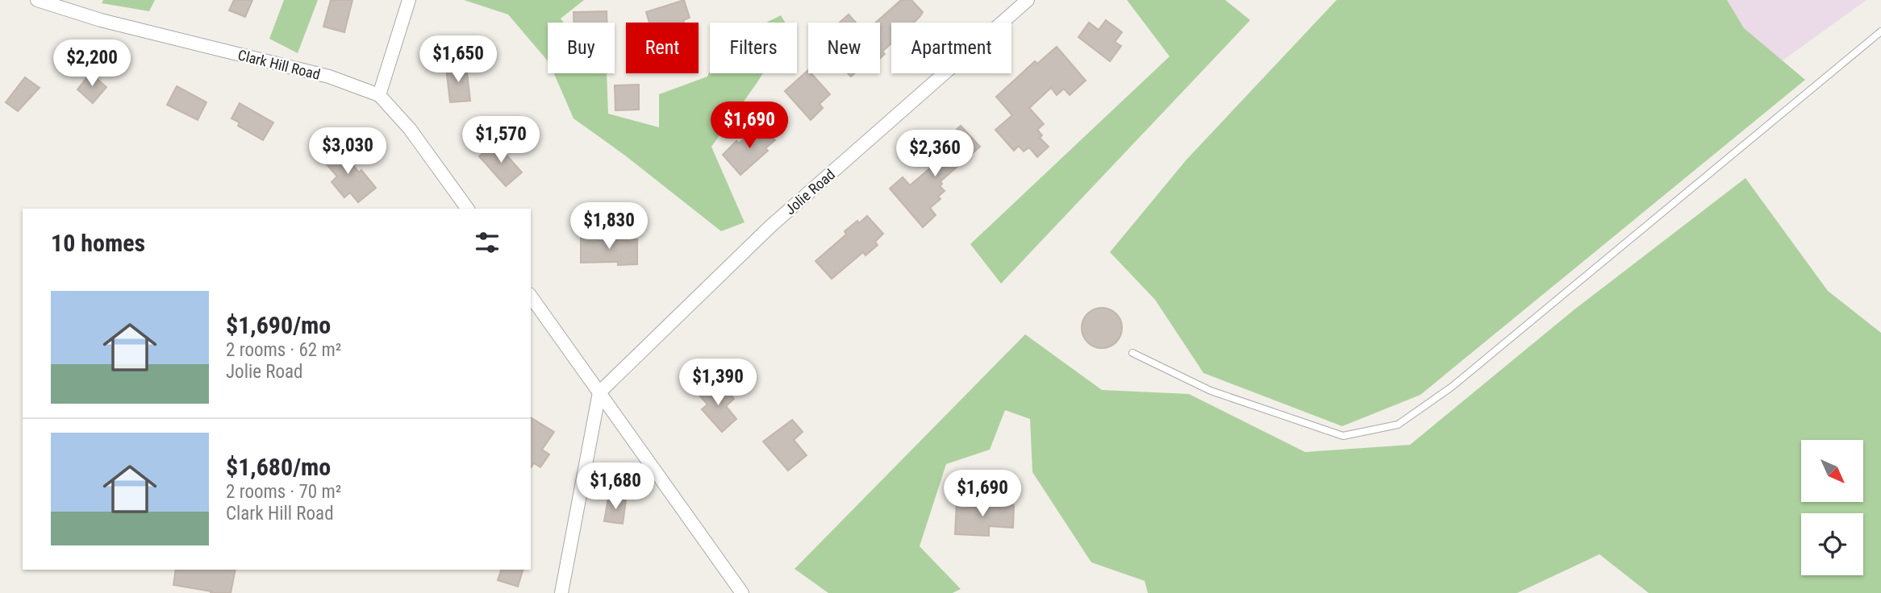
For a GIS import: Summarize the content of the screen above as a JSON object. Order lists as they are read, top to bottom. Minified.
{"streets":{"street":["Clark Hill Road","Jolie Road"]},"north":"bottom right","page":{"chip":["Buy","Rent","Filters","New","Apartment"],"price":["$1,650","$2,200","$1,690","$1,570","$3,030","$2,360","$1,830","$1,390","$1,680","$1,690"],"heading":"10 homes","list":[{"name":"$1,690/mo","note":"2 rooms · 62 m² · Jolie Road"},{"name":"$1,680/mo","note":"2 rooms · 70 m² · Clark Hill Road"}]}}
